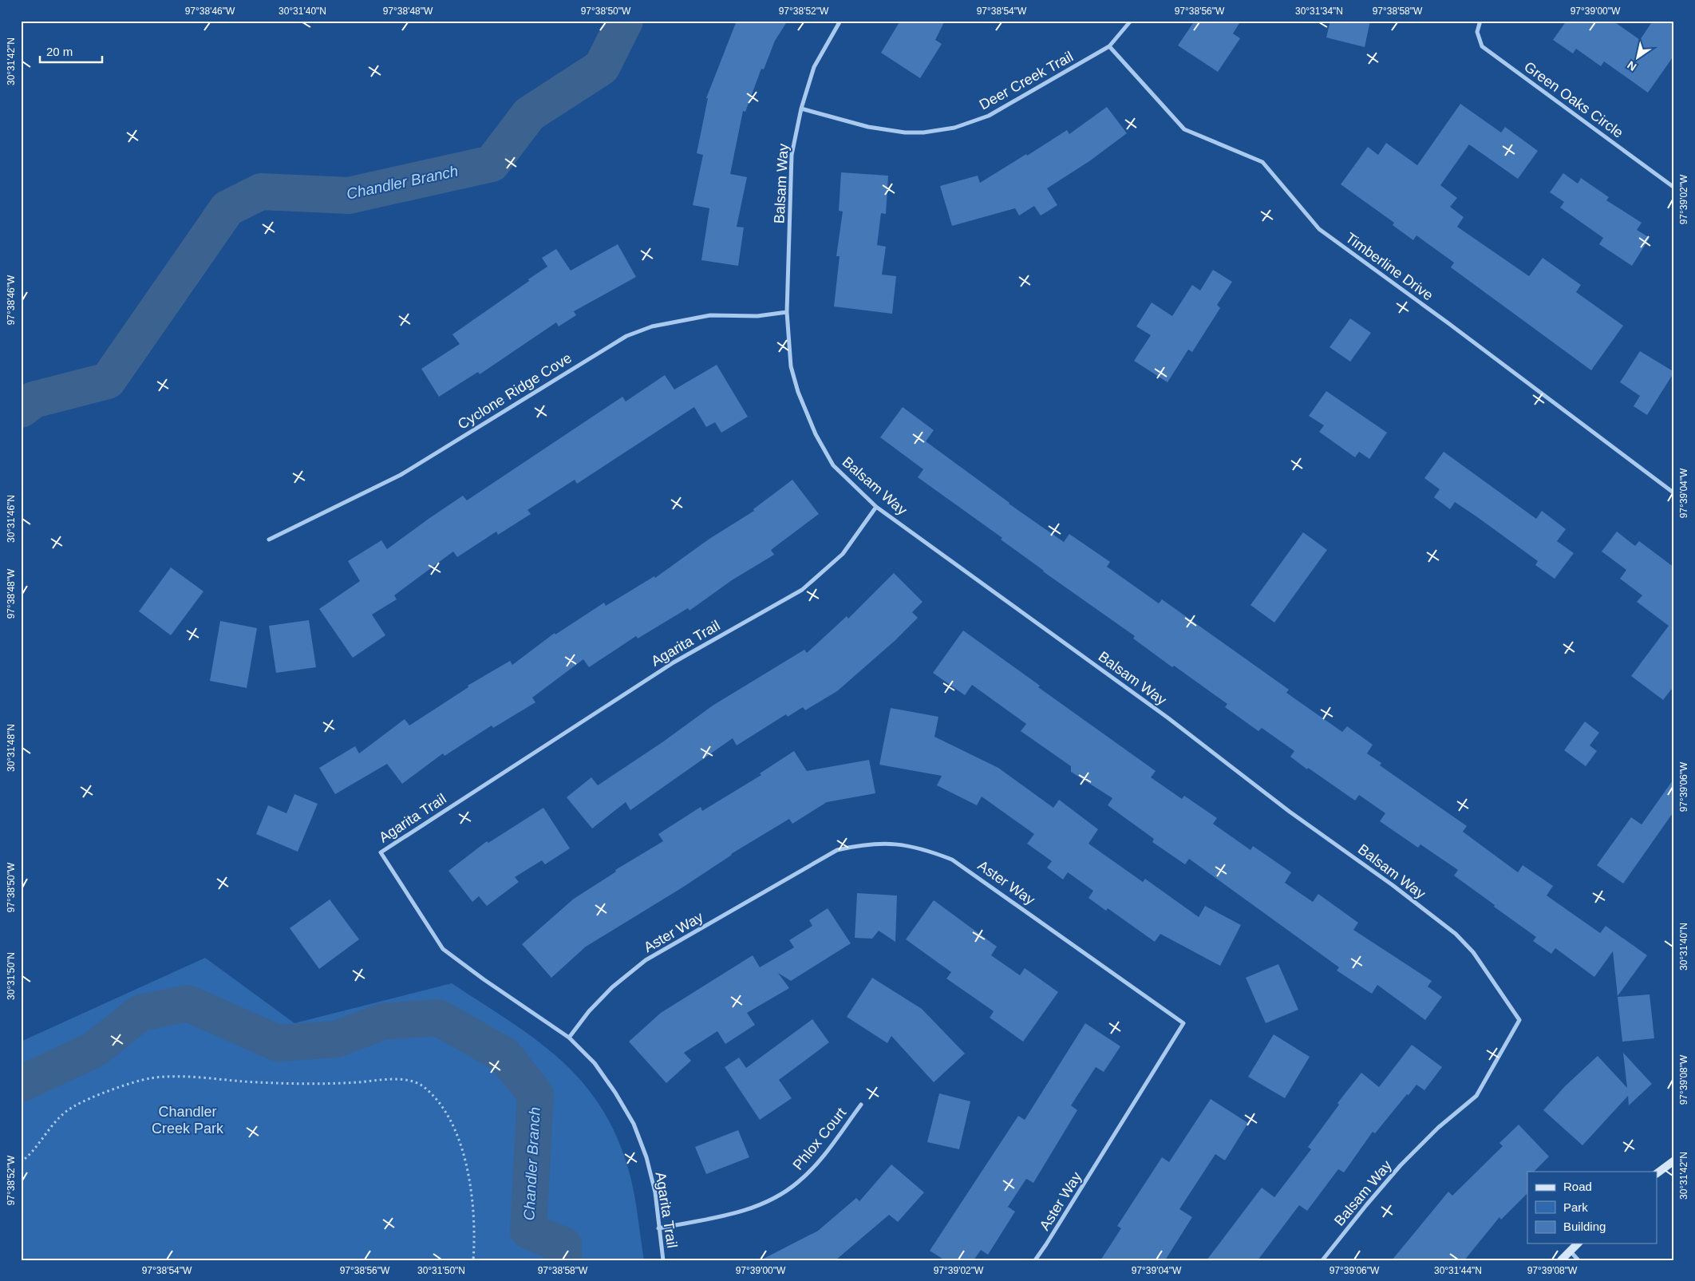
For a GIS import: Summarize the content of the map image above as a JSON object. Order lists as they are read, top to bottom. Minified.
{"streets":{"street":["Deer Creek Trail","Green Oaks Circle","Balsam Way","Timberline Drive","Cyclone Ridge Cove","Agarita Trail","Aster Way","Phlox Court"]},"crossings":[["Deer Creek Trail","Balsam Way"],["Deer Creek Trail","Timberline Drive"],["Balsam Way","Cyclone Ridge Cove"],["Balsam Way","Agarita Trail"],["Agarita Trail","Aster Way"],["Agarita Trail","Phlox Court"]],"water":["Chandler Branch"],"parks":["Chandler Creek Park"],"legend":["Road","Park","Building"],"scale_bar":"20 m","north":"bottom left","coordinates":["97°38'46\"W","30°31'40\"N","97°38'48\"W","97°38'50\"W","97°38'52\"W","97°38'54\"W","97°38'56\"W","30°31'34\"N","97°38'58\"W","97°39'00\"W","30°31'42\"N","97°39'02\"W","97°39'04\"W","30°31'46\"N","30°31'48\"N","97°39'06\"W","30°31'50\"N","97°39'08\"W","30°31'44\"N"]}
